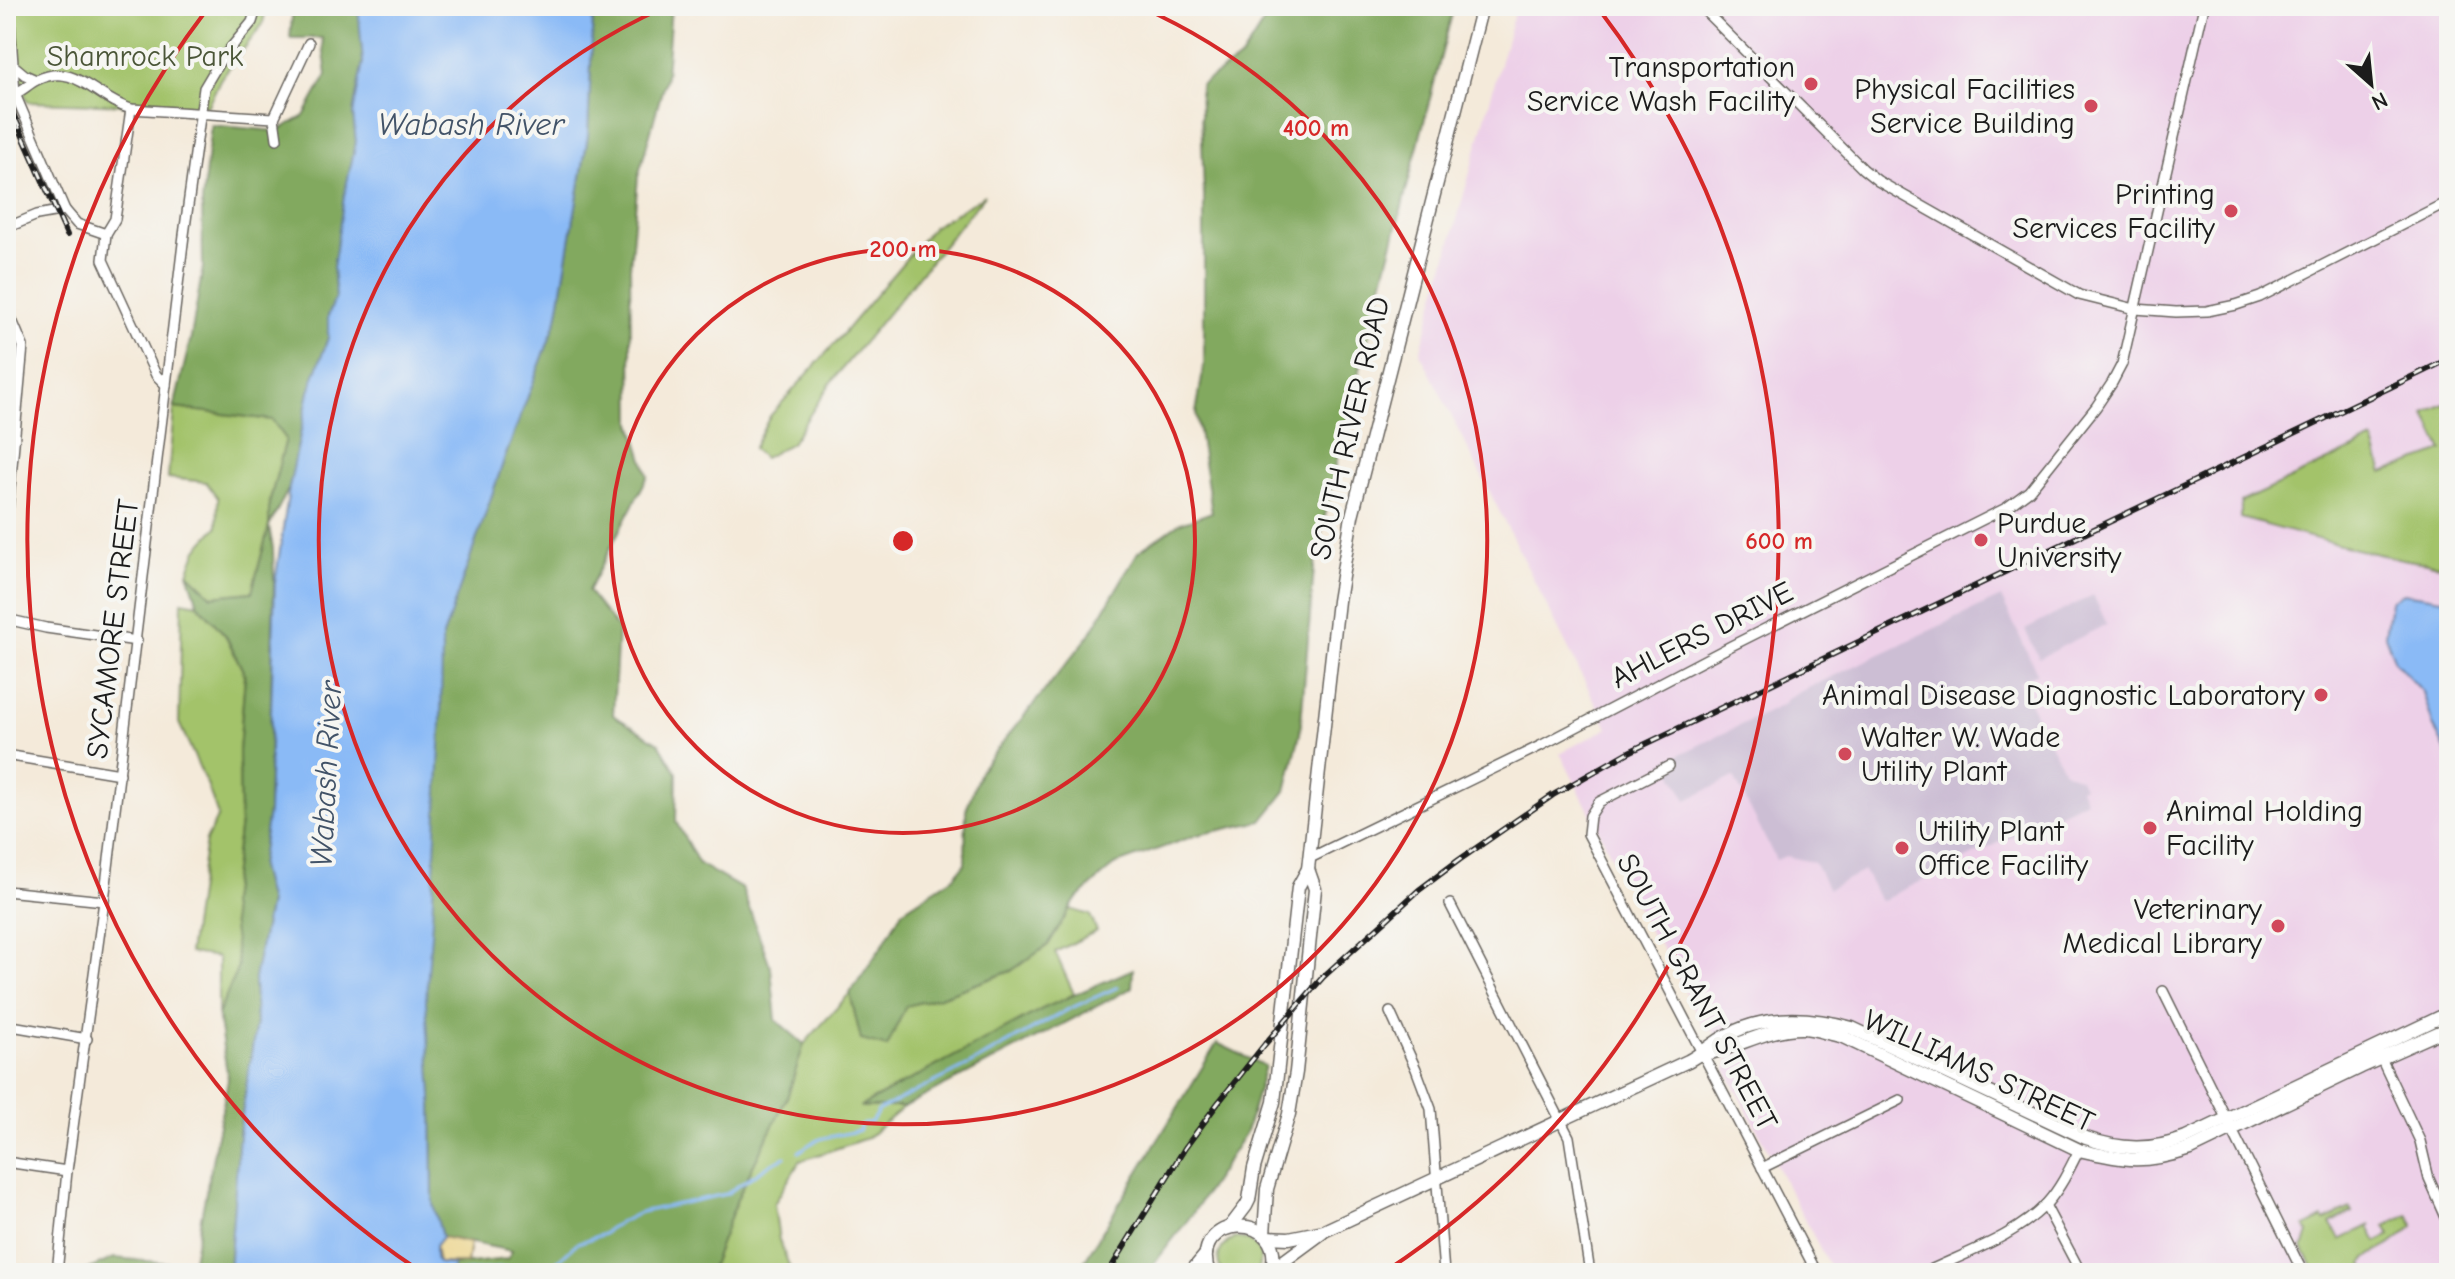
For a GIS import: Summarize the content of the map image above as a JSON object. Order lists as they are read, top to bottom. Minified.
{"streets":{"main road":["SOUTH RIVER ROAD","WILLIAMS STREET"],"street":["SYCAMORE STREET","AHLERS DRIVE","SOUTH GRANT STREET"]},"crossings":[["SOUTH RIVER ROAD","AHLERS DRIVE"],["SOUTH RIVER ROAD","WILLIAMS STREET"],["SOUTH GRANT STREET","WILLIAMS STREET"]],"water":["Wabash River"],"parks":["Shamrock Park"],"places":["Transportation Service Wash Facility","Physical Facilities Service Building","Printing Services Facility","Purdue University","Animal Disease Diagnostic Laboratory","Walter W. Wade Utility Plant","Animal Holding Facility","Utility Plant Office Facility","Veterinary Medical Library"],"north":"bottom right","rings":["400 m","200 m","600 m"]}
